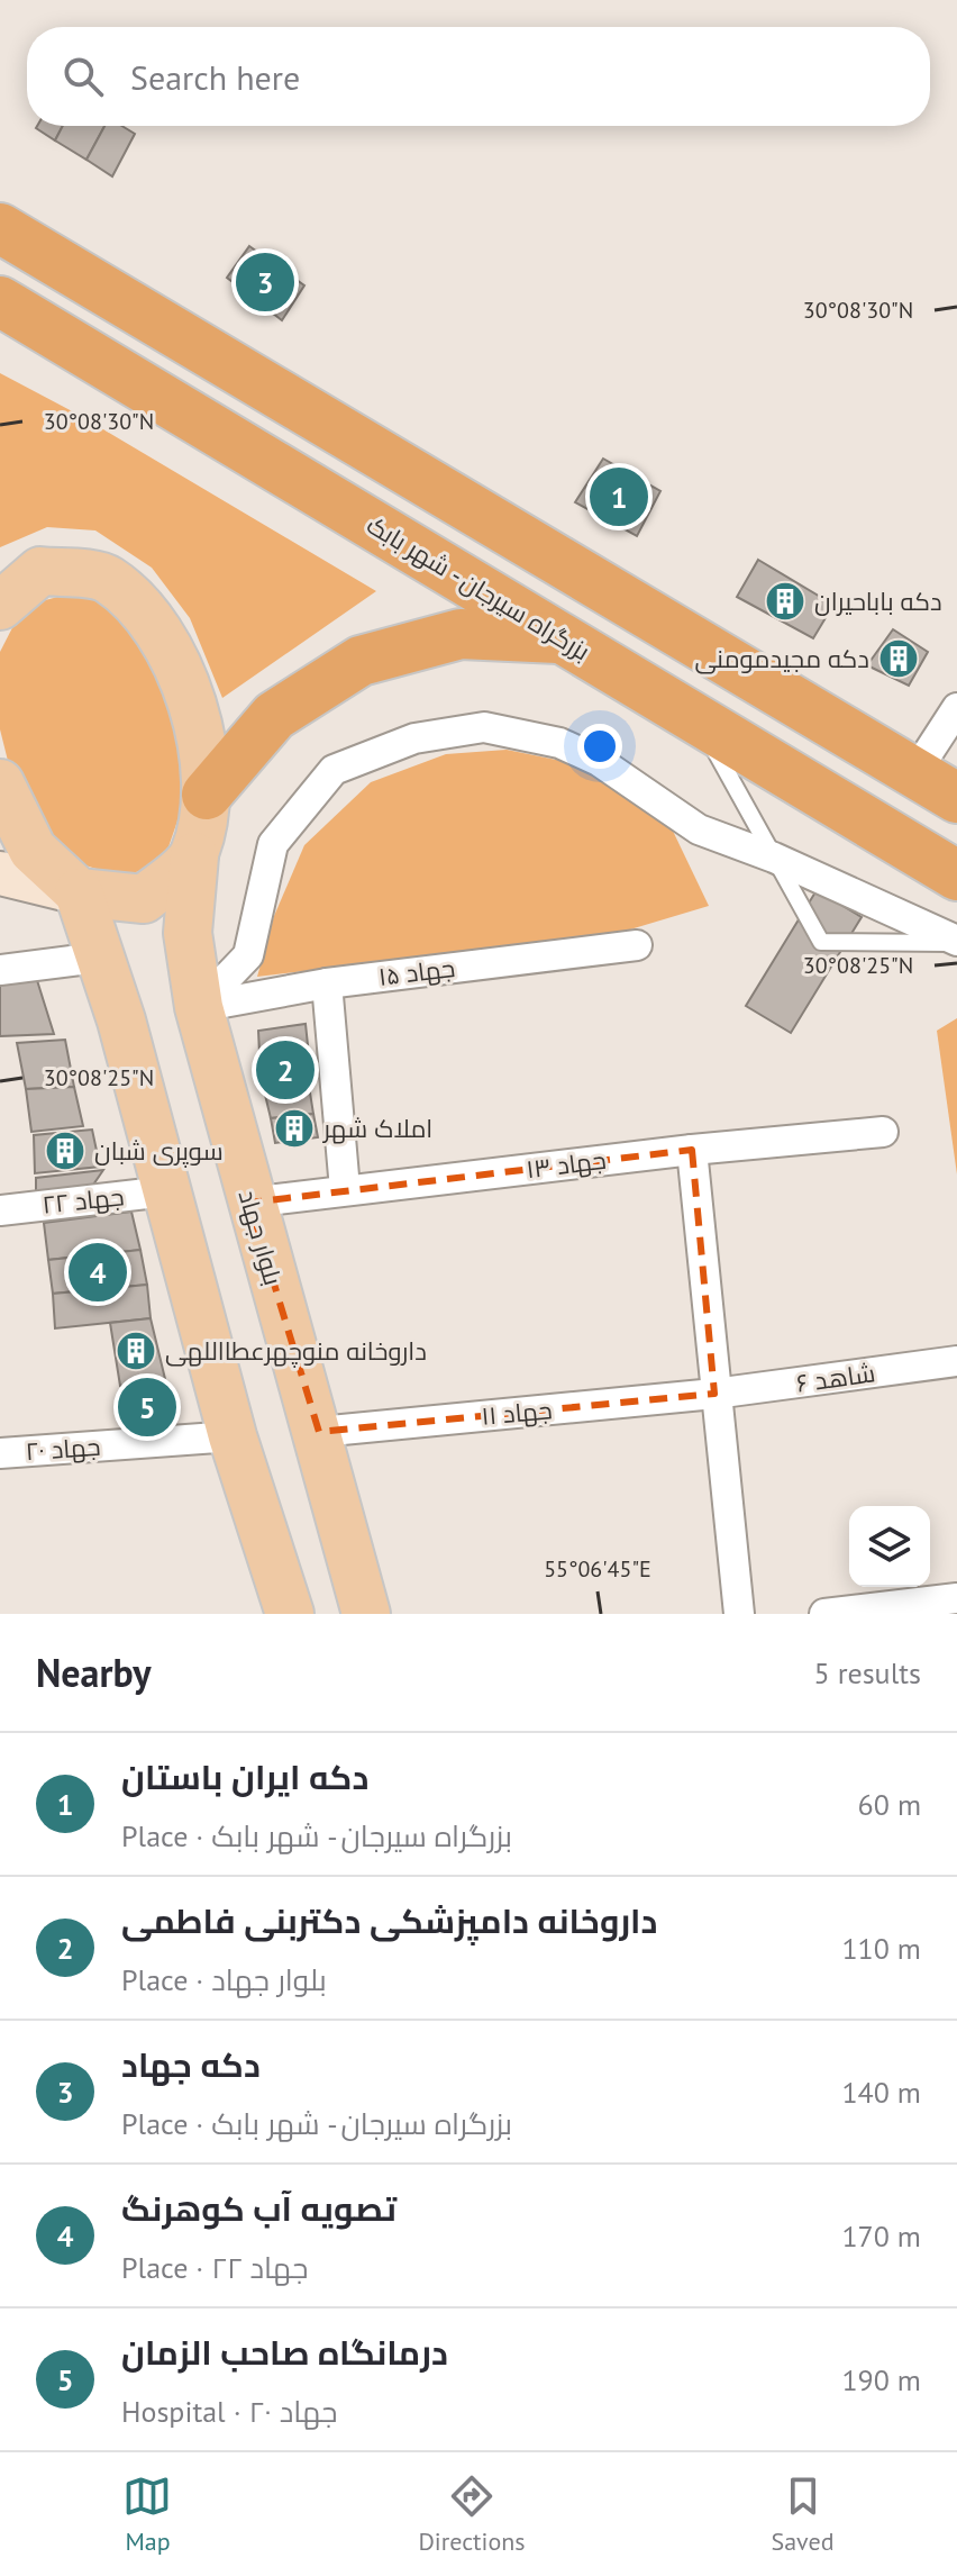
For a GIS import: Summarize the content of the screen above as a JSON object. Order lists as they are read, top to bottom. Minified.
{"streets":{"highway":["بزرگراه سیرجان - شهر بابک"],"main road":["بلوار جهاد"],"street":["جهاد ۱۵","جهاد ۱۳","جهاد ۲۲","شاهد ۶","جهاد ۱۱","جهاد ۲۰"]},"crossings":[["جهاد ۱۵","بلوار جهاد"],["جهاد ۱۳","بلوار جهاد"],["بلوار جهاد","جهاد ۱۱"],["شاهد ۶","جهاد ۱۱"]],"places":{"building":["دکه باباحیران","دکه مجیدمومنی","املاک شهر","سوپری شبان","داروخانه منوچهرعطااللهی"]},"page":{"search":"Search here","pins":["3","1","2","4","5"],"heading":["Nearby","5 results"],"list":[{"mark":"1","name":"دکه ایران باستان","note":"Place · بزرگراه سیرجان - شهر بابک","value":"60 m"},{"mark":"2","name":"داروخانه دامپزشکی دکتربنی فاطمی","note":"Place · بلوار جهاد","value":"110 m"},{"mark":"3","name":"دکه جهاد","note":"Place · بزرگراه سیرجان - شهر بابک","value":"140 m"},{"mark":"4","name":"تصویه آب کوهرنگ","note":"Place · جهاد ۲۲","value":"170 m"},{"mark":"5","name":"درمانگاه صاحب الزمان","note":"Hospital · جهاد ۲۰","value":"190 m"}],"nav":["Map","Directions","Saved"]},"coordinates":["30°08'30\"N","30°08'25\"N","55°06'45\"E"]}
